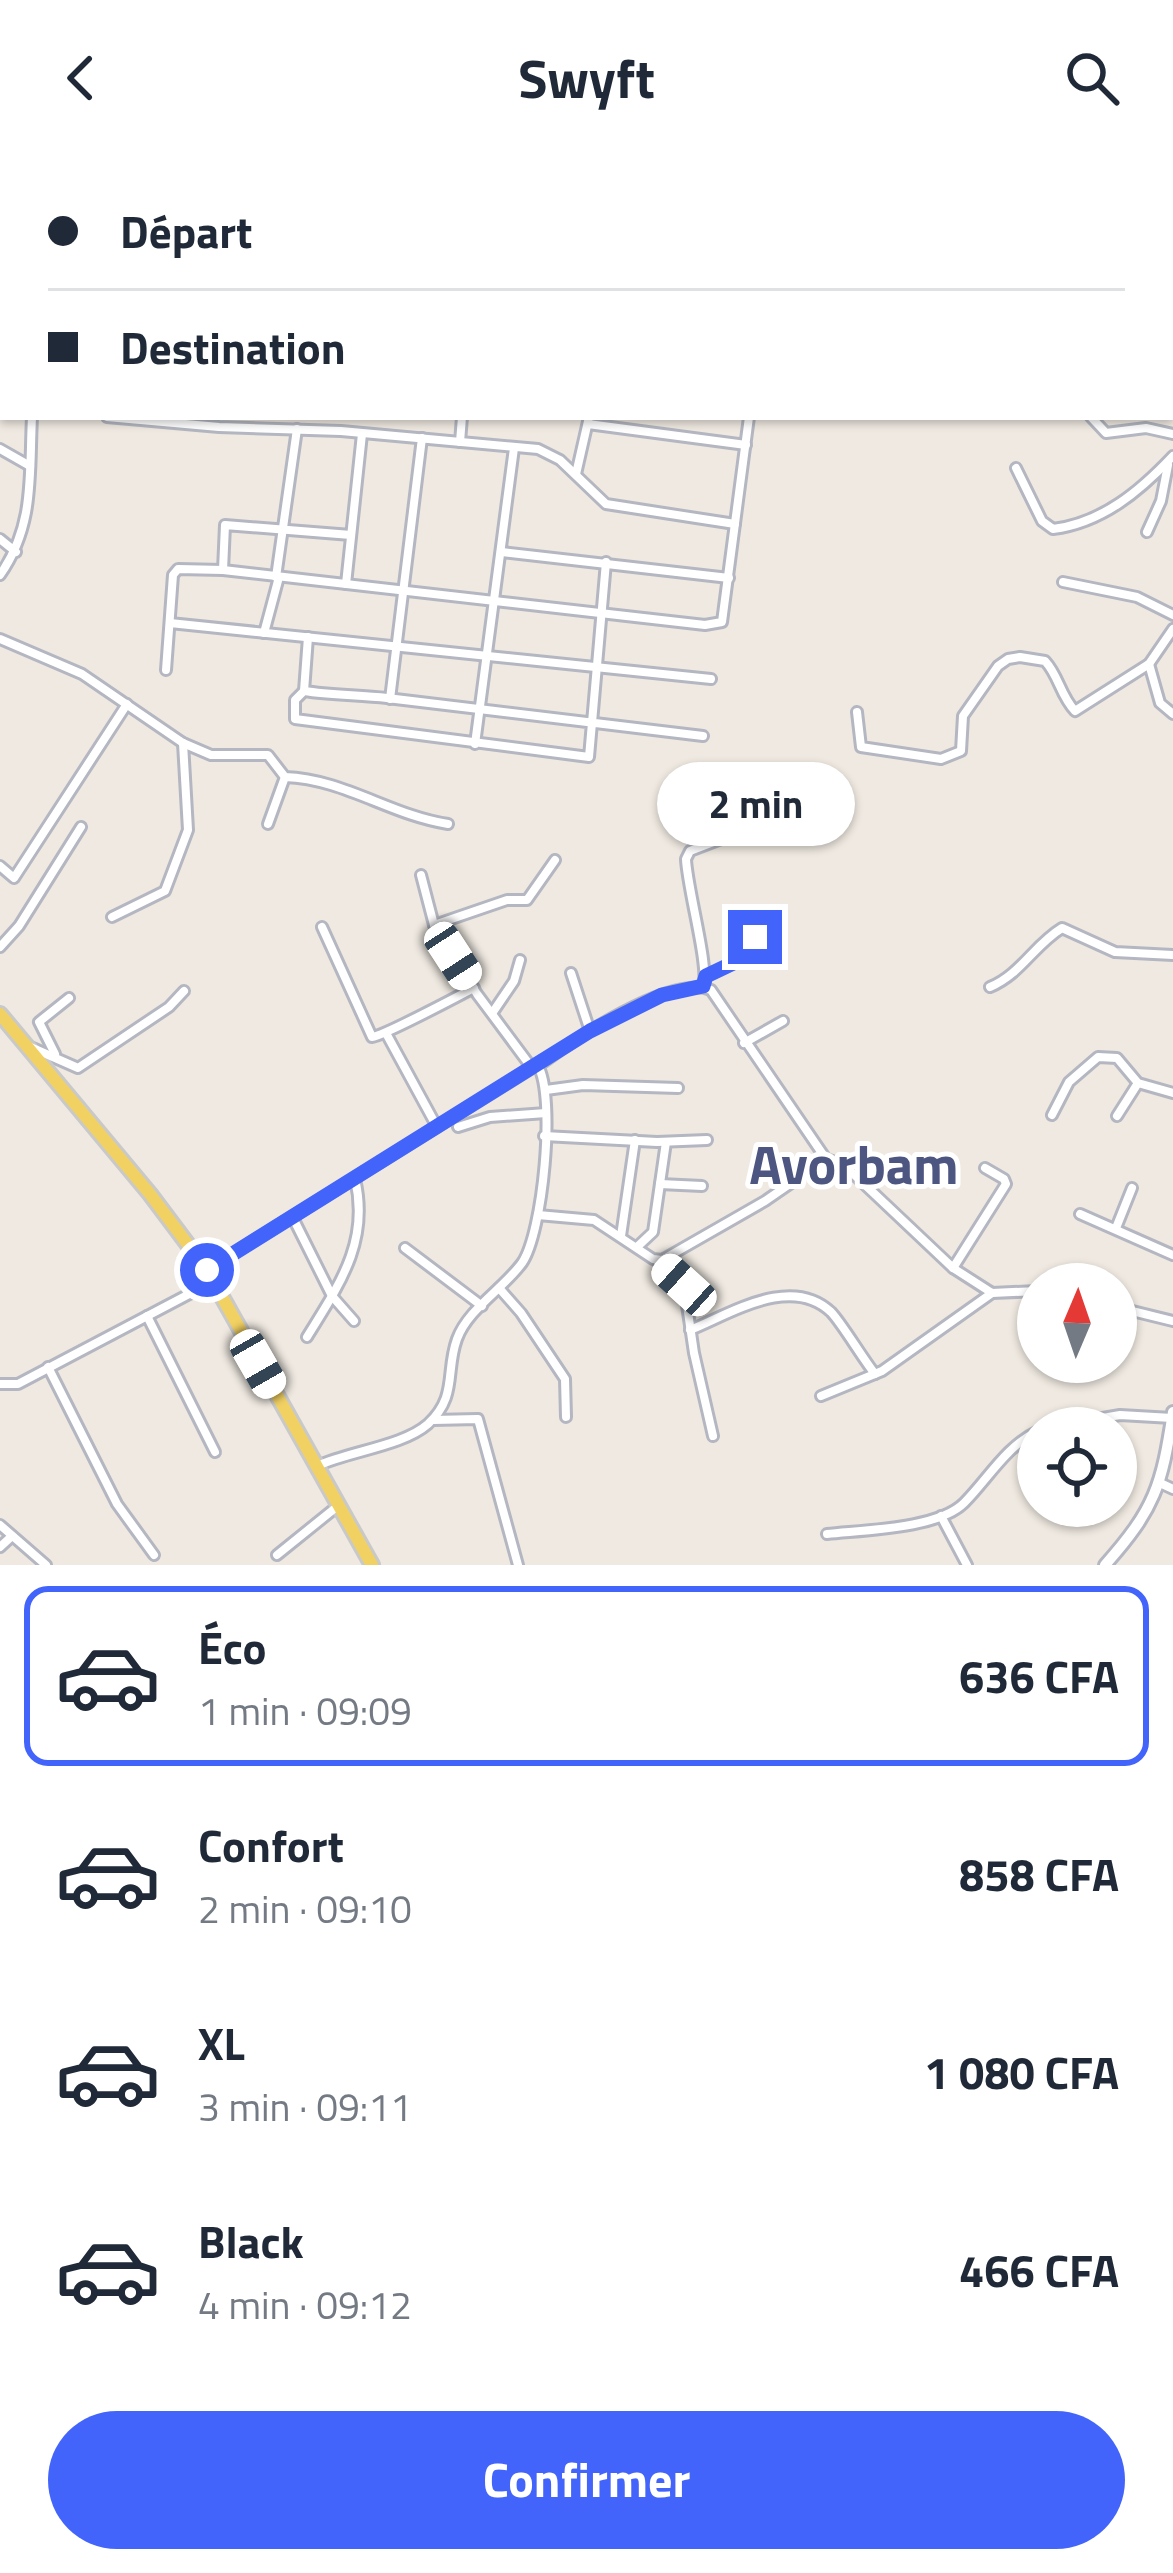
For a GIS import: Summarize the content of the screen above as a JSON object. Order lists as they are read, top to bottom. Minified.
{"districts":["Avorbam"],"north":"top","page":{"header":"Swyft","banner":["Départ","Destination"],"bubble":"2 min","list":[{"name":"Éco","note":"1 min · 09:09","value":"636 CFA"},{"name":"Confort","note":"2 min · 09:10","value":"858 CFA"},{"name":"XL","note":"3 min · 09:11","value":"1 080 CFA"},{"name":"Black","note":"4 min · 09:12","value":"466 CFA"}],"buttons":"Confirmer"}}
